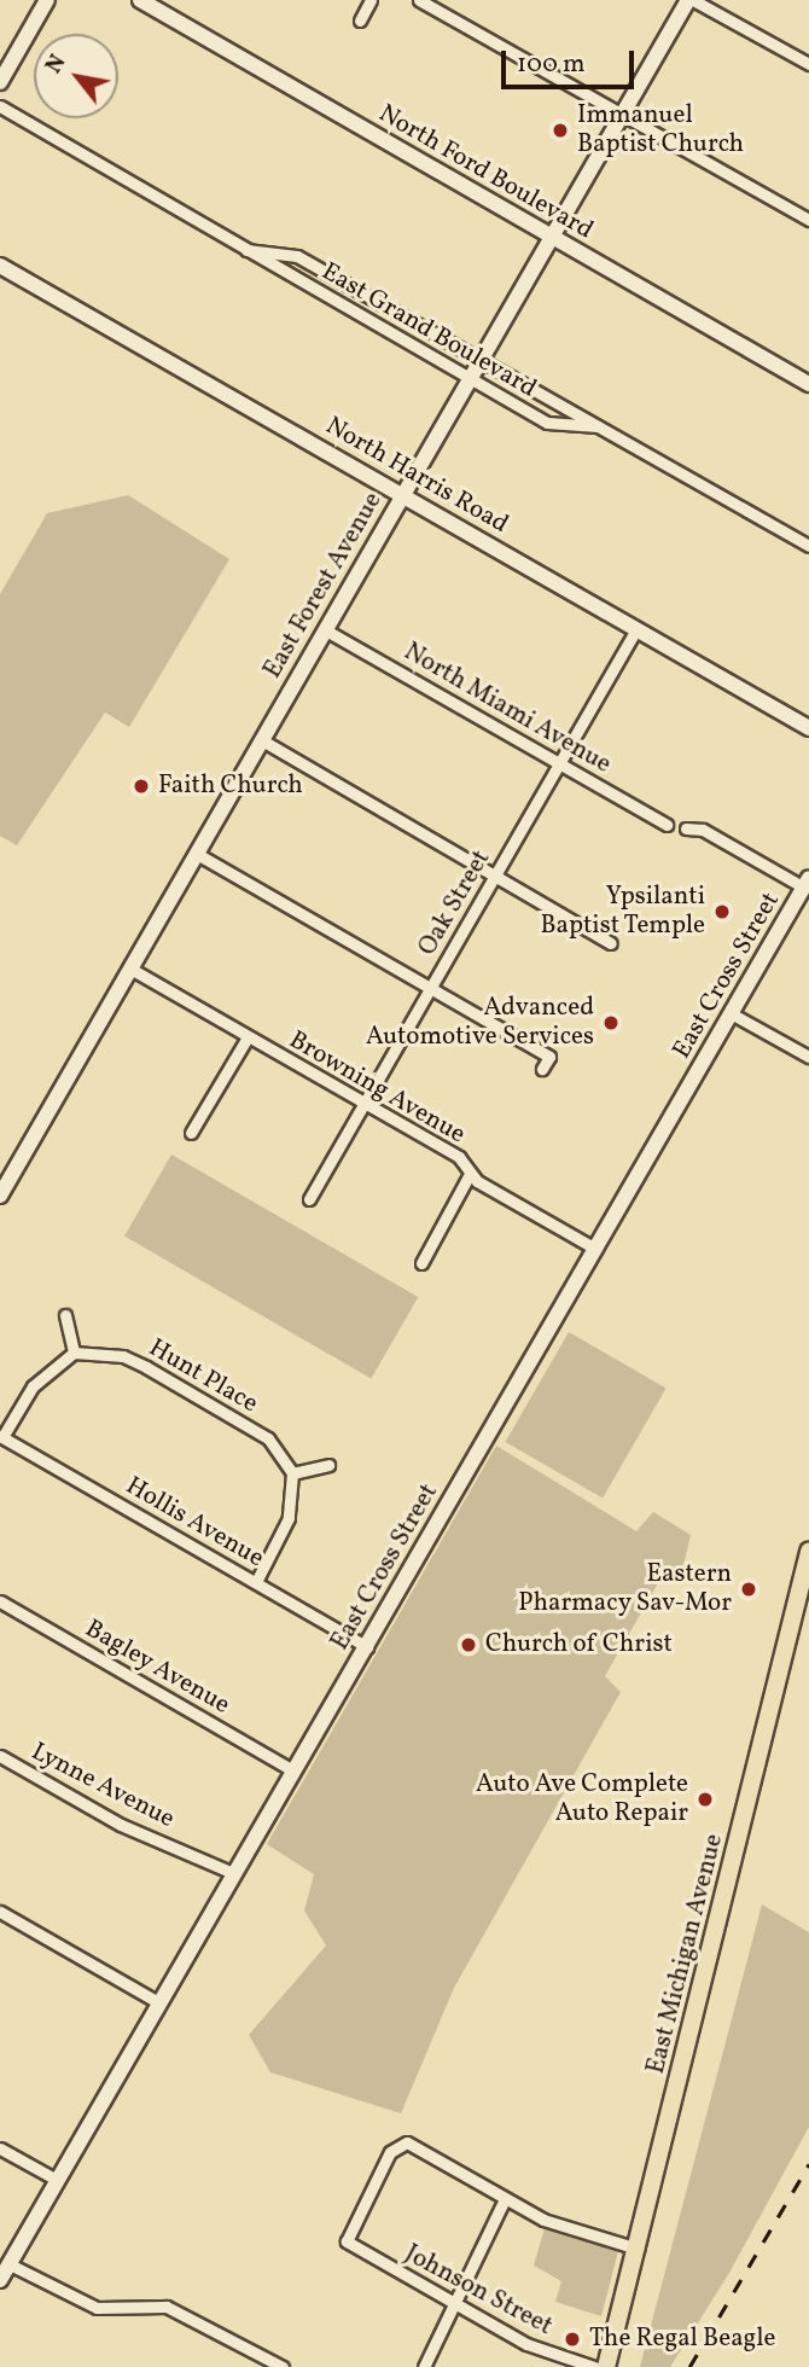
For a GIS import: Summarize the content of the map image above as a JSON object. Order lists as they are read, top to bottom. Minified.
{"streets":{"main road":["East Michigan Avenue"],"street":["North Ford Boulevard","East Grand Boulevard","North Harris Road","East Forest Avenue","North Miami Avenue","Oak Street","East Cross Street","Browning Avenue","Hunt Place","Hollis Avenue","Bagley Avenue","Lynne Avenue","Johnson Street"]},"crossings":[["North Ford Boulevard","East Forest Avenue"],["East Grand Boulevard","East Forest Avenue"],["North Harris Road","East Forest Avenue"],["North Harris Road","Oak Street"],["East Forest Avenue","North Miami Avenue"],["East Forest Avenue","Browning Avenue"],["North Miami Avenue","Oak Street"],["Oak Street","Browning Avenue"],["East Cross Street","Browning Avenue"],["East Cross Street","Hollis Avenue"],["East Cross Street","Bagley Avenue"],["East Cross Street","Lynne Avenue"]],"places":["Immanuel Baptist Church","Faith Church","Ypsilanti Baptist Temple","Advanced Automotive Services","Eastern Pharmacy Sav-Mor","Church of Christ","Auto Ave Complete Auto Repair","The Regal Beagle"],"scale_bar":"100 m","north":"top left"}
